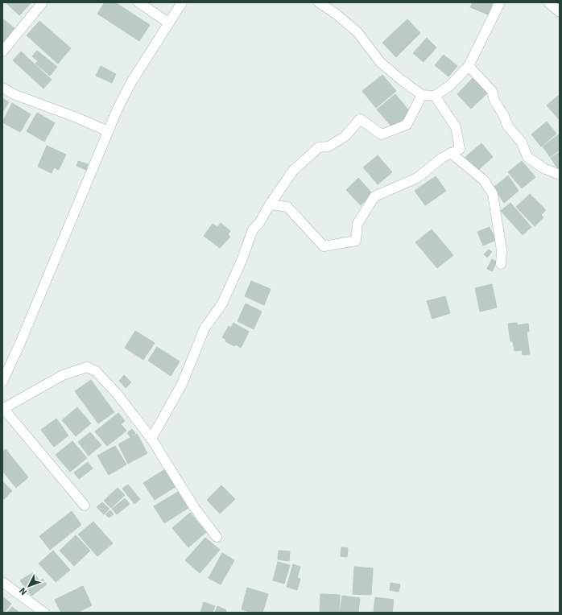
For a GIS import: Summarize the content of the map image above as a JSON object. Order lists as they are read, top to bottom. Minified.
{"north":"bottom left"}
